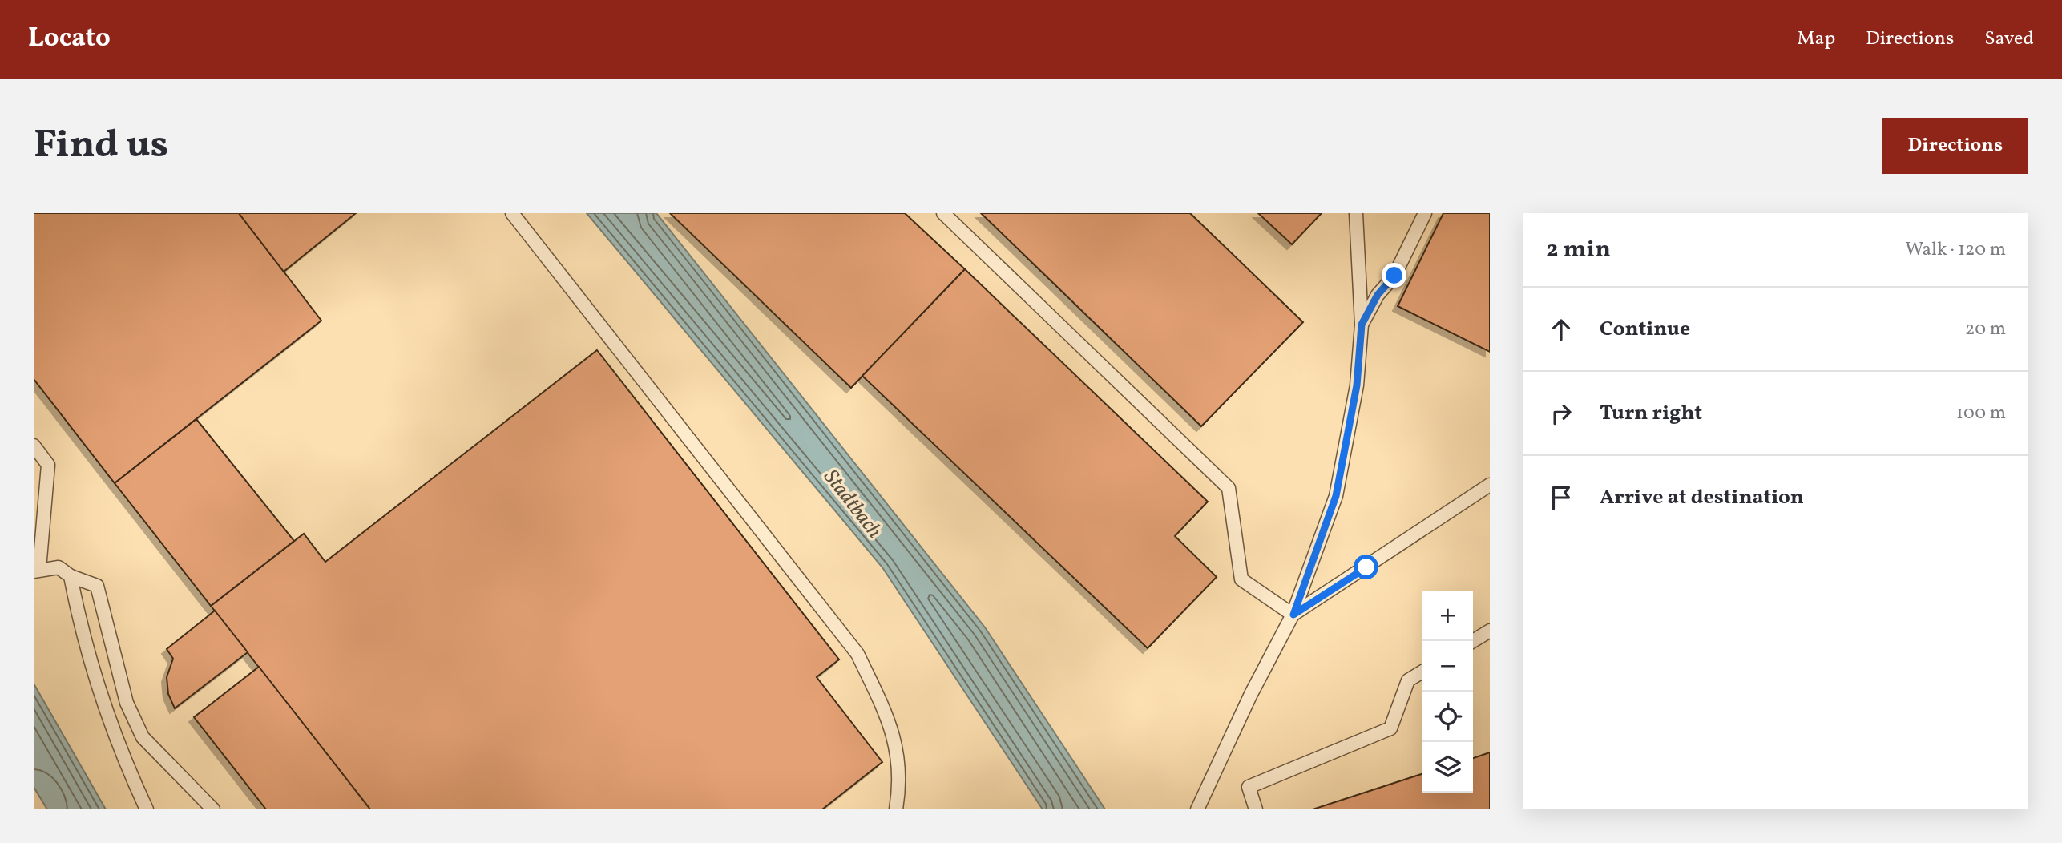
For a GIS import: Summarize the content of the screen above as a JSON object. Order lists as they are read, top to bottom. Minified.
{"water":["Stadtbach"],"page":{"header":"Locato","nav":["Map","Directions","Saved"],"buttons":"Directions","title":"Find us","heading":["2 min","Walk · 120 m"],"list":[["Continue","20 m"],["Turn right","100 m"],"Arrive at destination"],"map_buttons":["+","−"]}}
